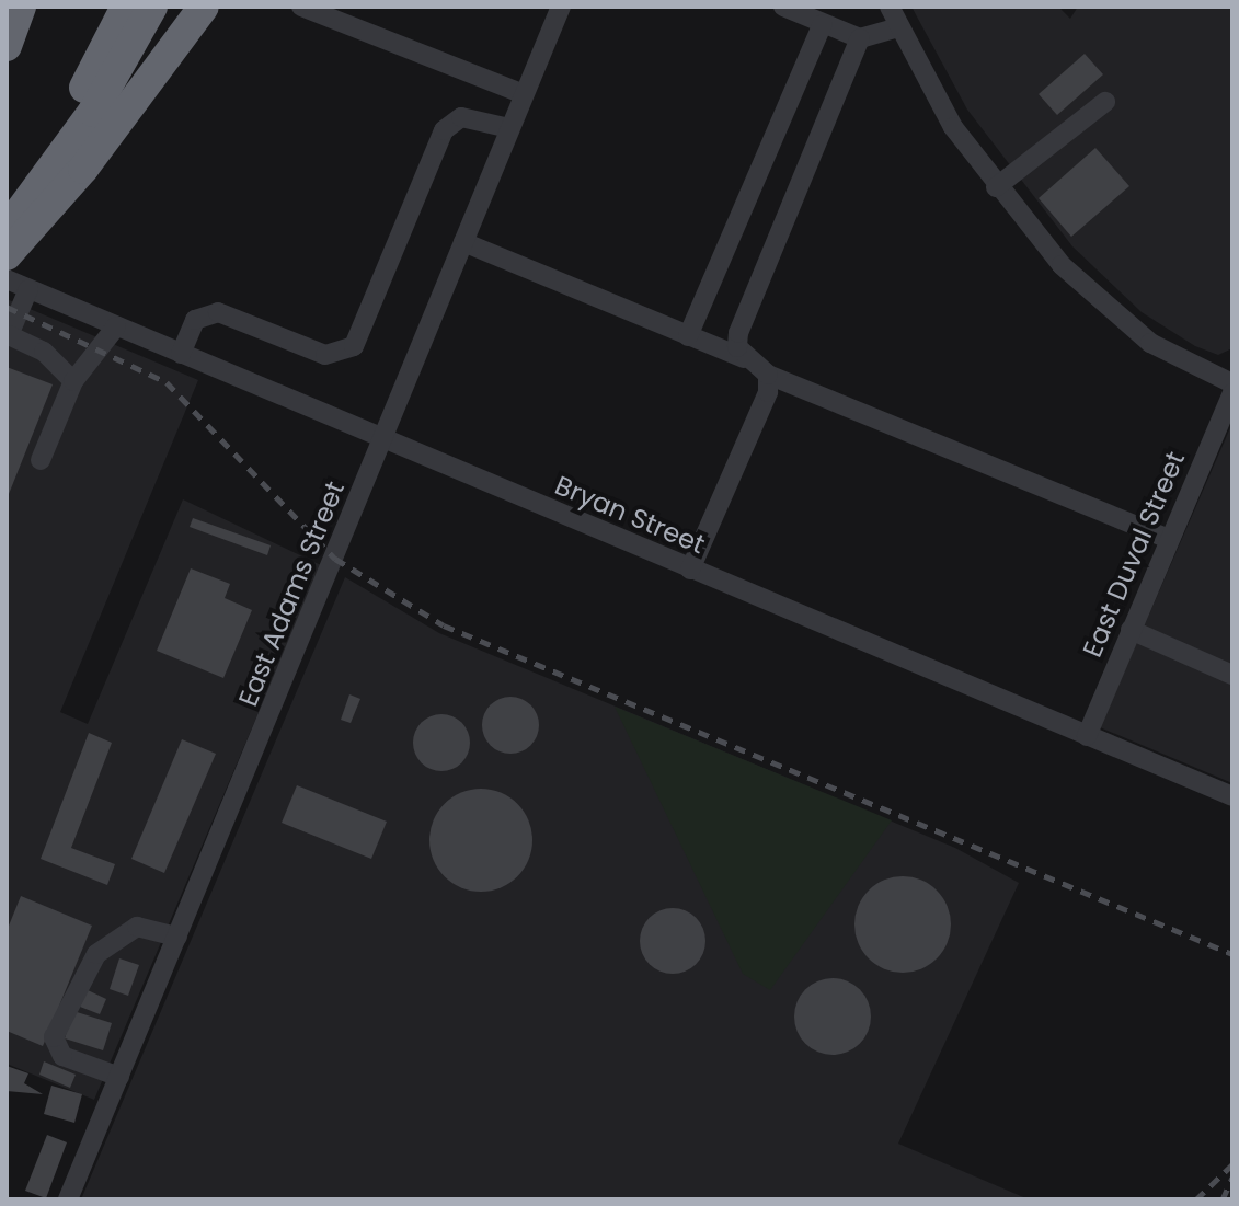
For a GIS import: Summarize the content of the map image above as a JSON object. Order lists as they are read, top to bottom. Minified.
{"streets":{"street":["Bryan Street","East Duval Street","East Adams Street"]},"crossings":[["Bryan Street","East Duval Street"],["Bryan Street","East Adams Street"]]}
